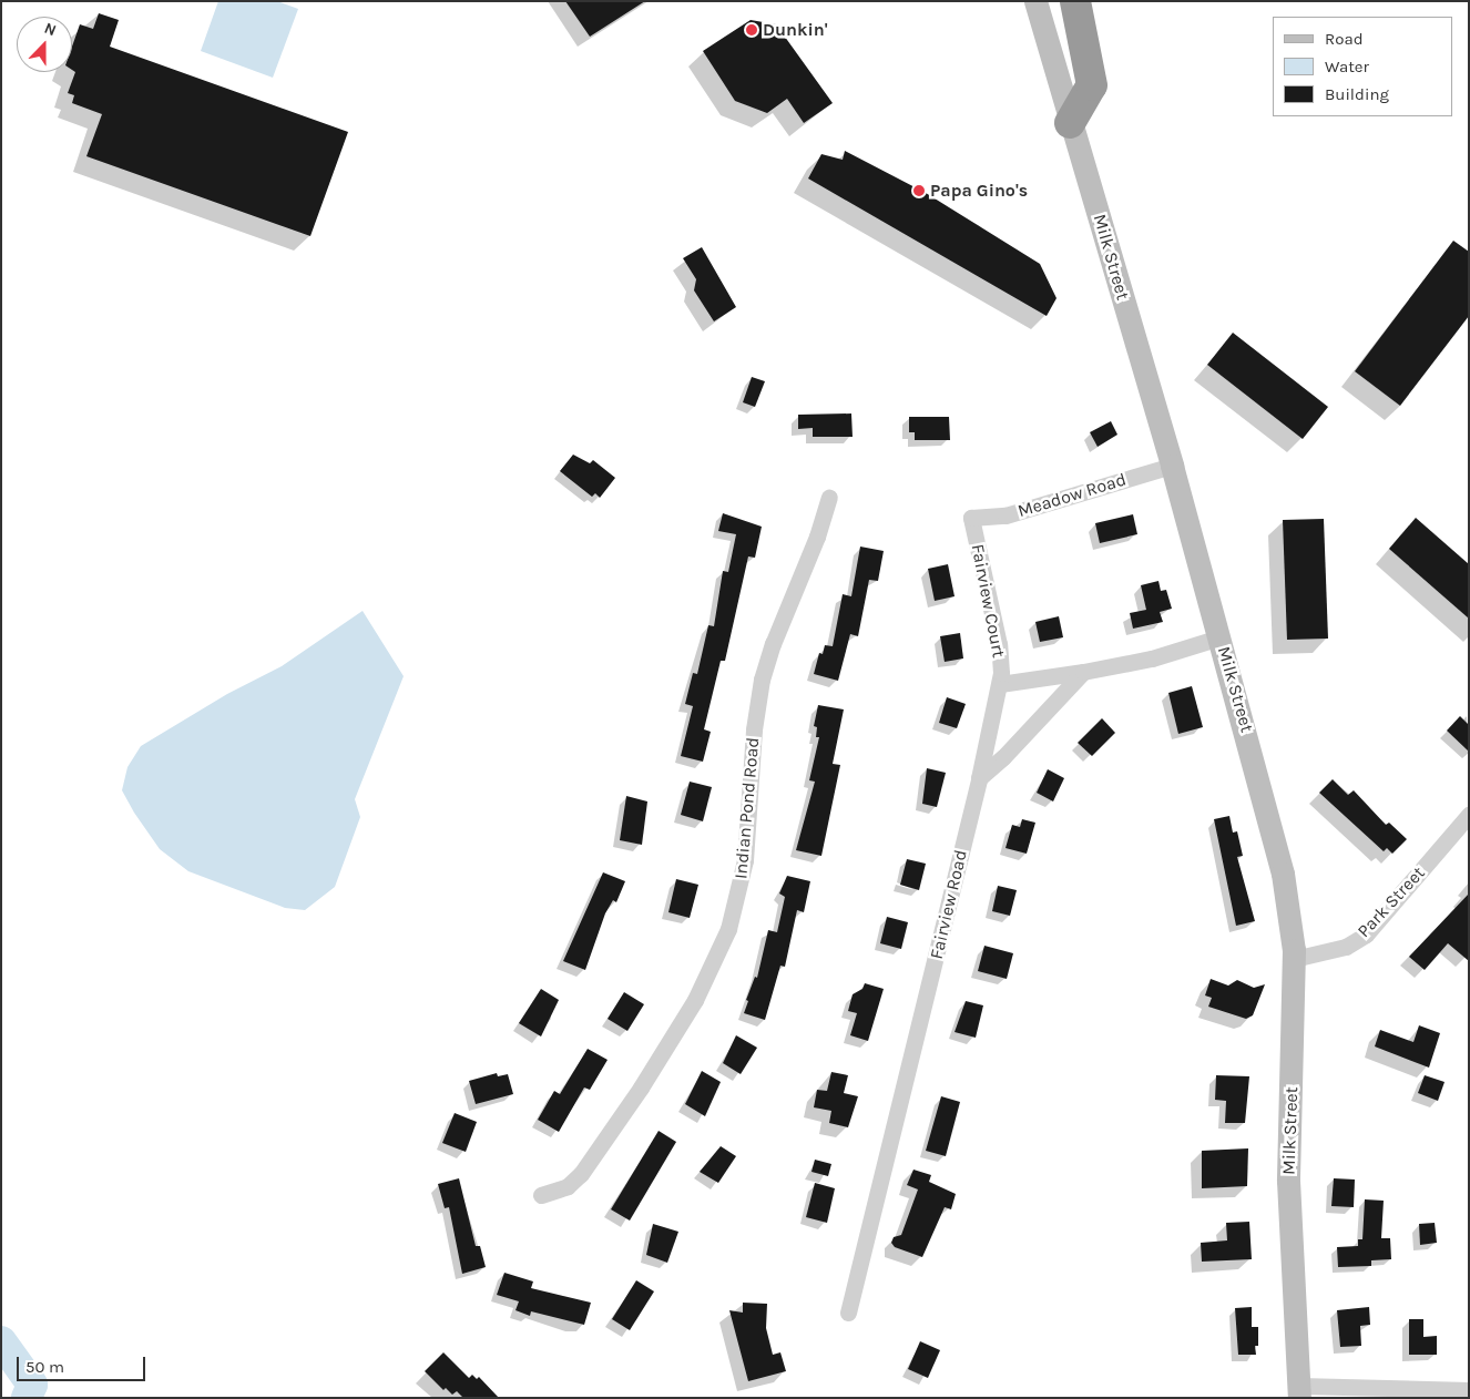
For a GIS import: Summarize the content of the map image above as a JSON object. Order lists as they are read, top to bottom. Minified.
{"streets":{"main road":["Milk Street"],"street":["Meadow Road","Fairview Court","Indian Pond Road","Park Street","Fairview Road"]},"crossings":[["Milk Street","Meadow Road"],["Milk Street","Park Street"],["Meadow Road","Fairview Court"],["Fairview Court","Fairview Road"]],"places":["Dunkin'","Papa Gino's"],"legend":["Road","Water","Building"],"scale_bar":"50 m","north":"top"}
